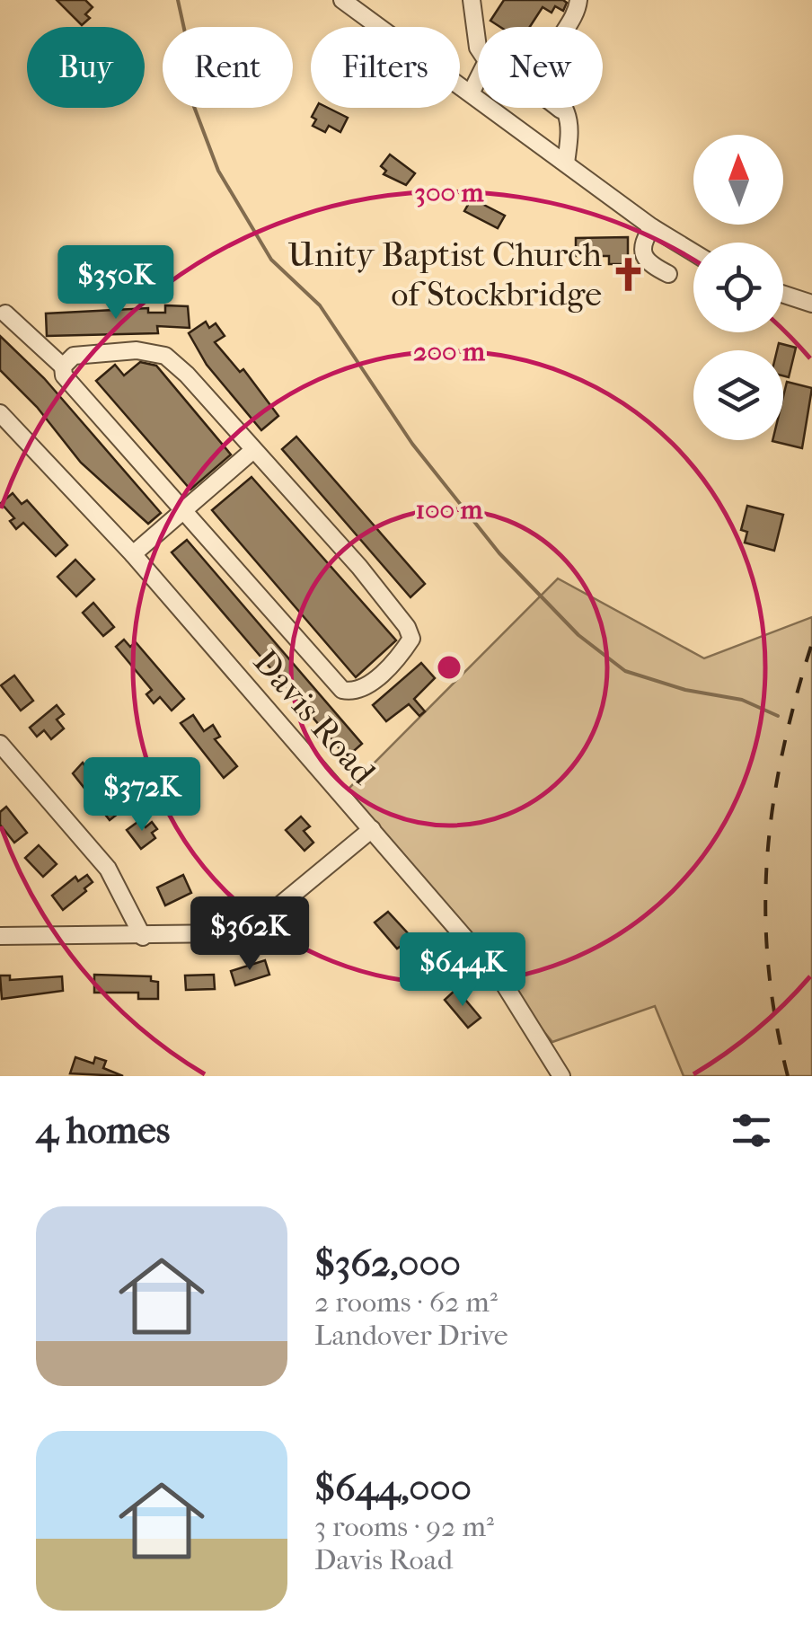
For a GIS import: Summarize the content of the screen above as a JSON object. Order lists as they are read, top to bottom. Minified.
{"streets":{"street":["Davis Road"]},"places":{"church":["Unity Baptist Church of Stockbridge"]},"north":"top","page":{"chip":["Buy","Rent","Filters","New"],"price":["$350K","$372K","$362K","$644K"],"heading":"4 homes","list":[{"name":"$362,000","note":"2 rooms · 62 m² · Landover Drive"},{"name":"$644,000","note":"3 rooms · 92 m² · Davis Road"}]},"rings":["300 m","200 m","100 m"]}
